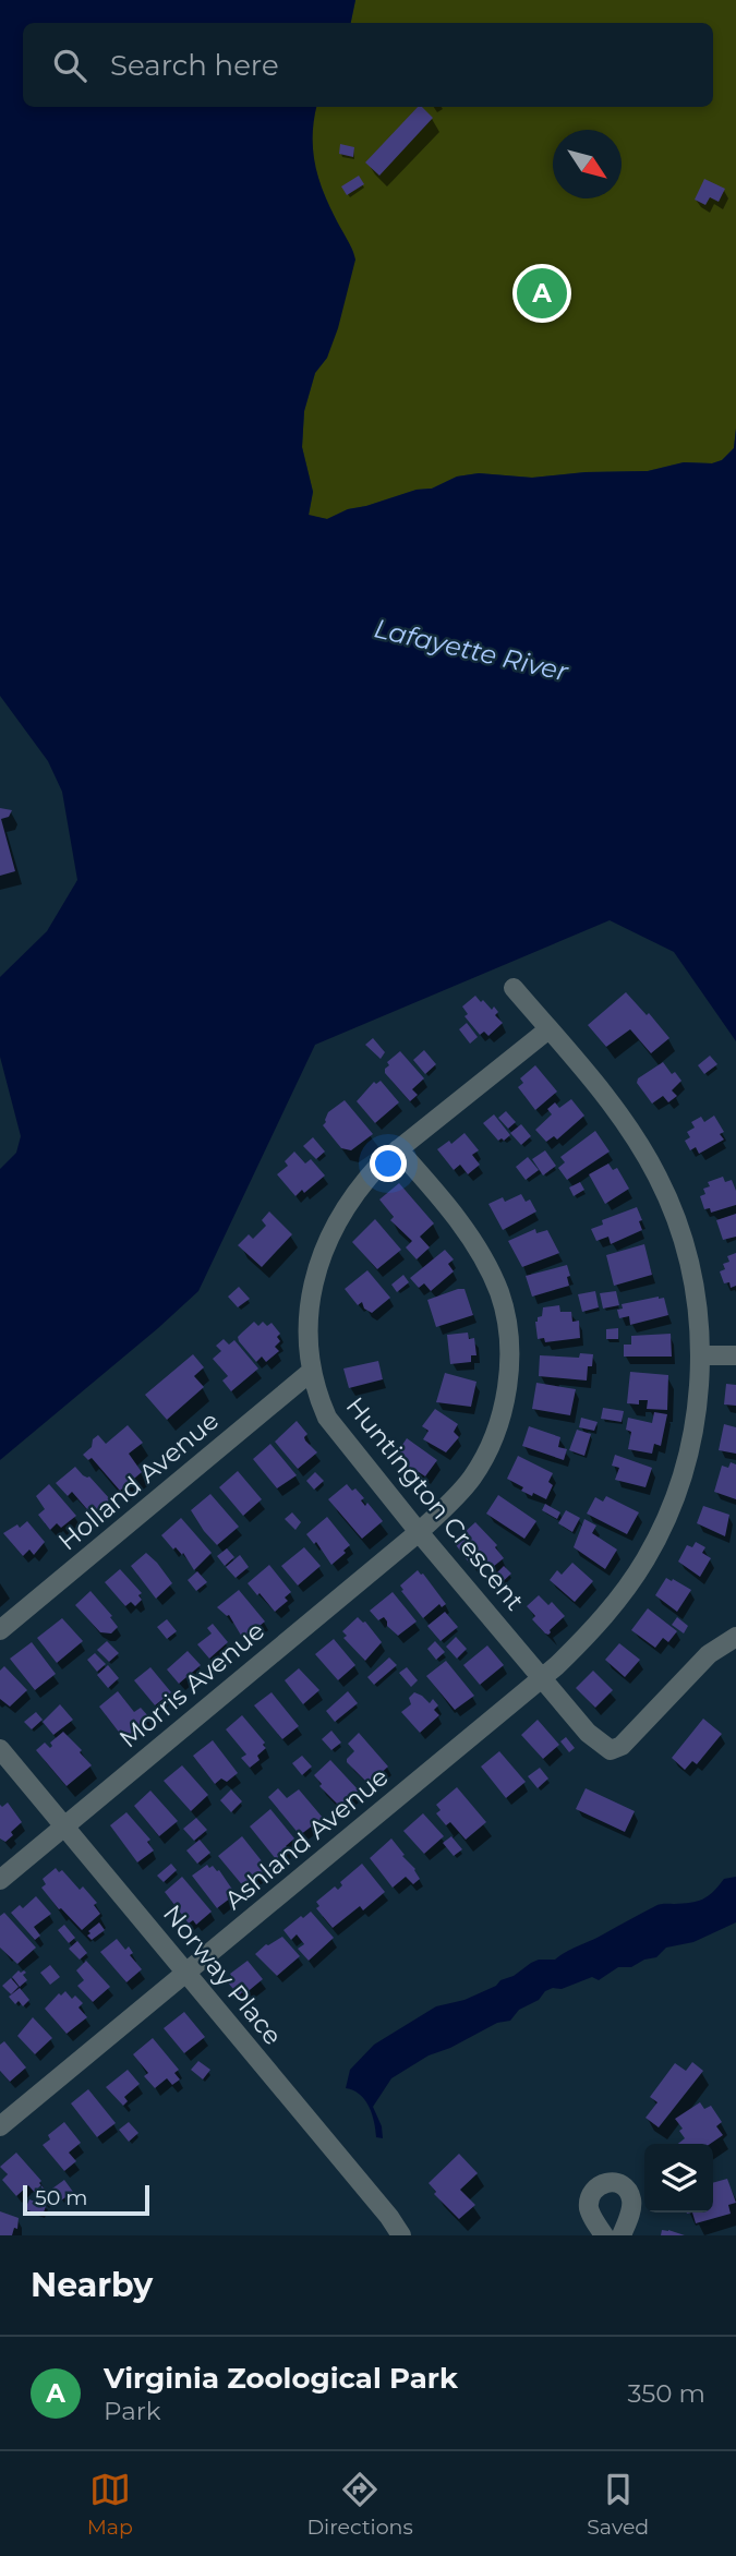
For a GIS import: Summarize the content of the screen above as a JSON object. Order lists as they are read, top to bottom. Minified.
{"streets":{"street":["Holland Avenue","Huntington Crescent","Morris Avenue","Ashland Avenue","Norway Place"]},"crossings":[["Holland Avenue","Huntington Crescent"],["Huntington Crescent","Morris Avenue"],["Huntington Crescent","Ashland Avenue"],["Morris Avenue","Norway Place"],["Ashland Avenue","Norway Place"]],"water":["Lafayette River"],"scale_bar":"50 m","north":"bottom right","page":{"search":"Search here","pins":"A","scale":"50 m","heading":"Nearby","list":[{"mark":"A","name":"Virginia Zoological Park","note":"Park","value":"350 m"}],"nav":["Map","Directions","Saved"]}}
